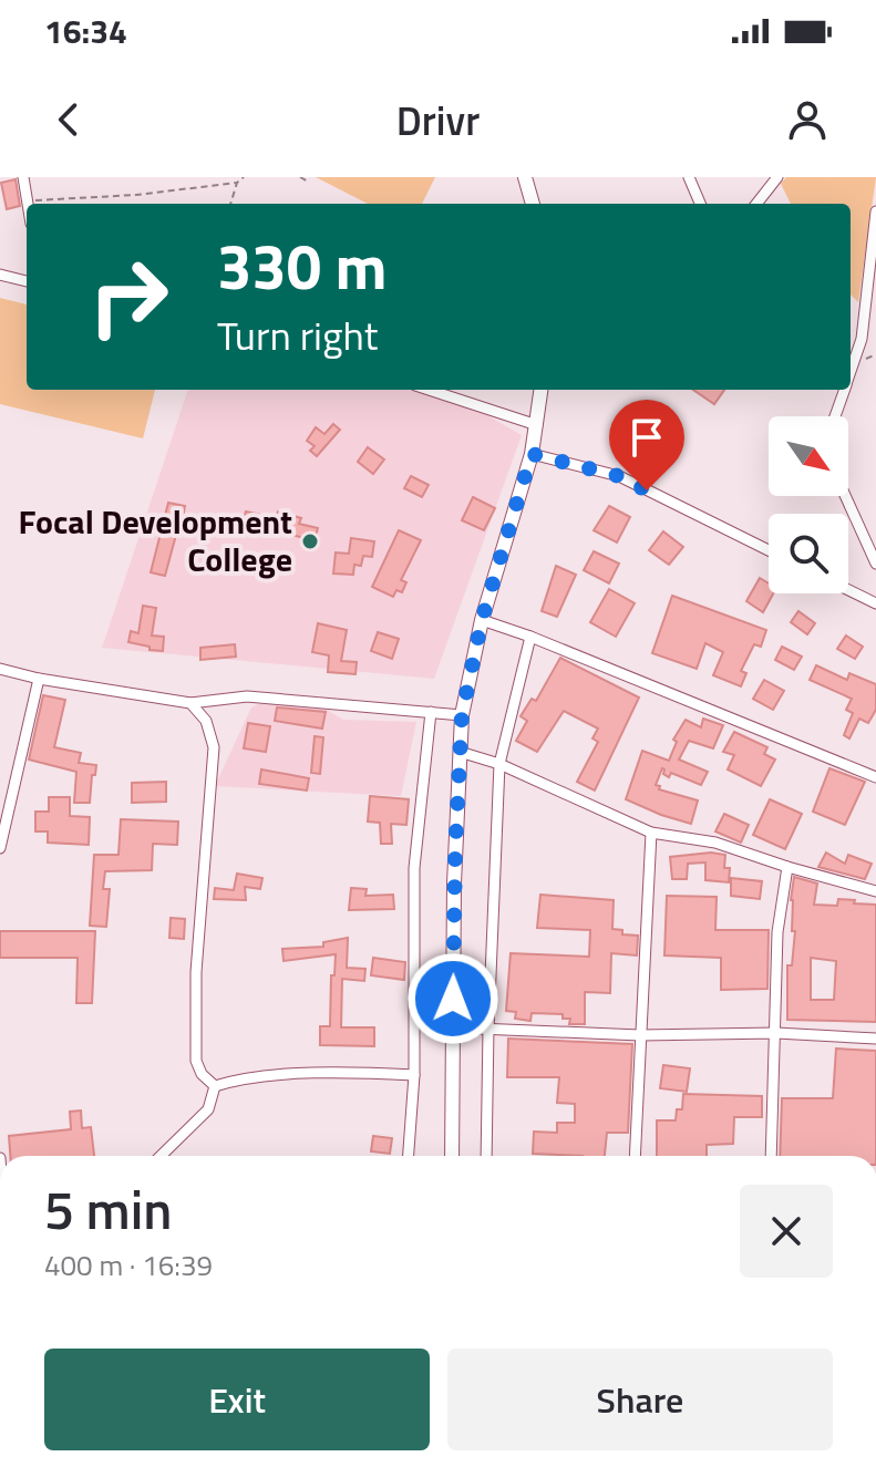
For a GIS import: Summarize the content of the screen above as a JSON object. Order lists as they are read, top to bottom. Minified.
{"places":["Focal Development College"],"north":"bottom right","page":{"status":"16:34","header":"Drivr","turn":["330 m","Turn right"],"heading":["5 min","400 m · 16:39"],"buttons":["Exit","Share"]}}
